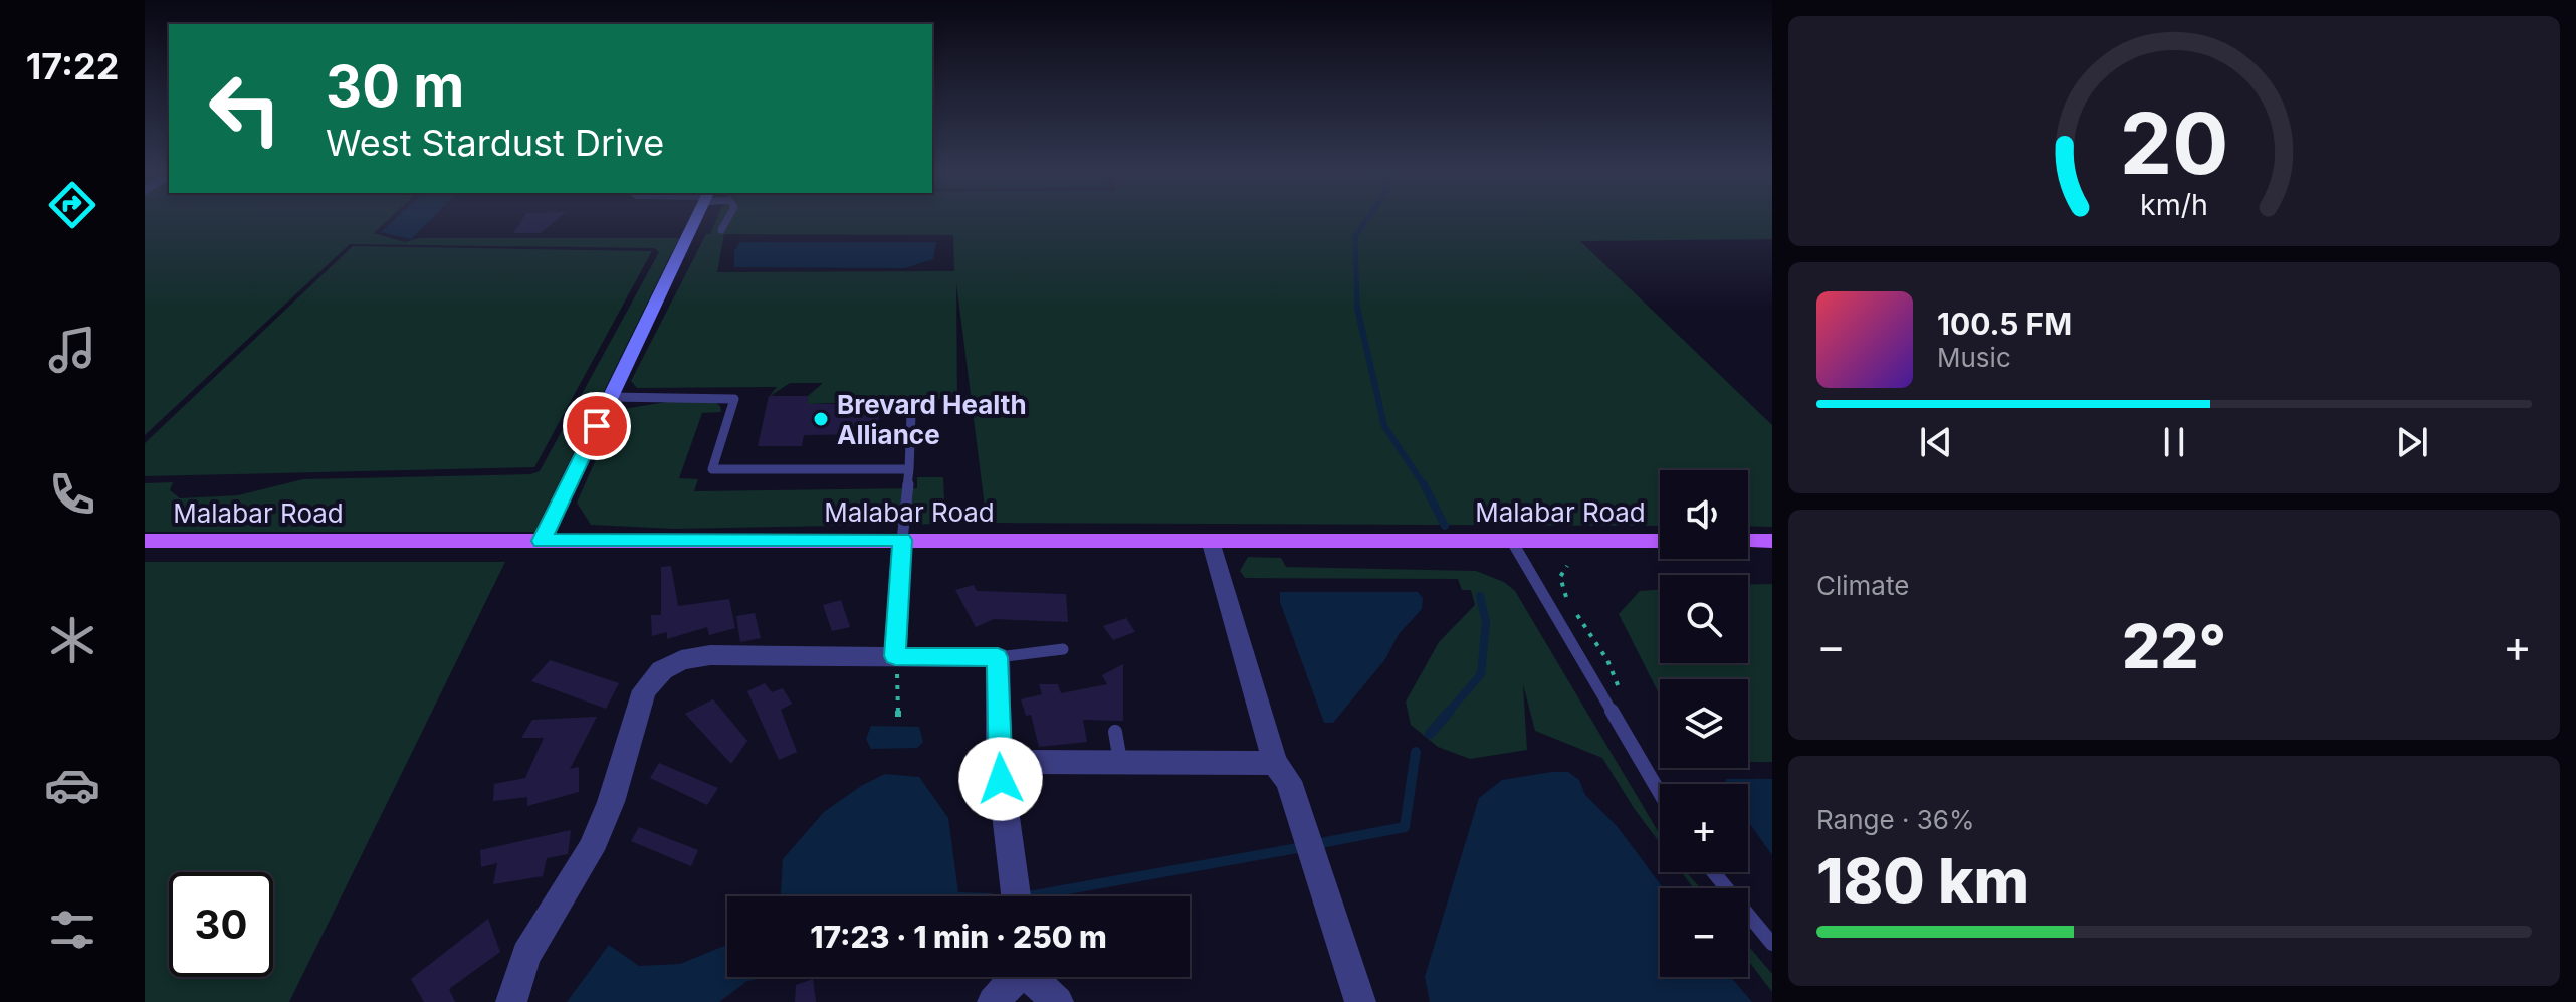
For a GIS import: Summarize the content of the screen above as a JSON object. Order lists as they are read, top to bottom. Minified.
{"streets":{"main road":["Malabar Road"]},"places":["Brevard Health Alliance"],"page":{"tabs":"17:22","turn":["30 m","West Stardust Drive"],"song":["100.5 FM","Music"],"map_buttons":["+","−"],"tile":["Climate",["Range · 36%","180 km"]],"heat":["−","22°","+"],"limit":"30","trip":"17:23 · 1 min · 250 m","gauge":["20","km/h"]}}
